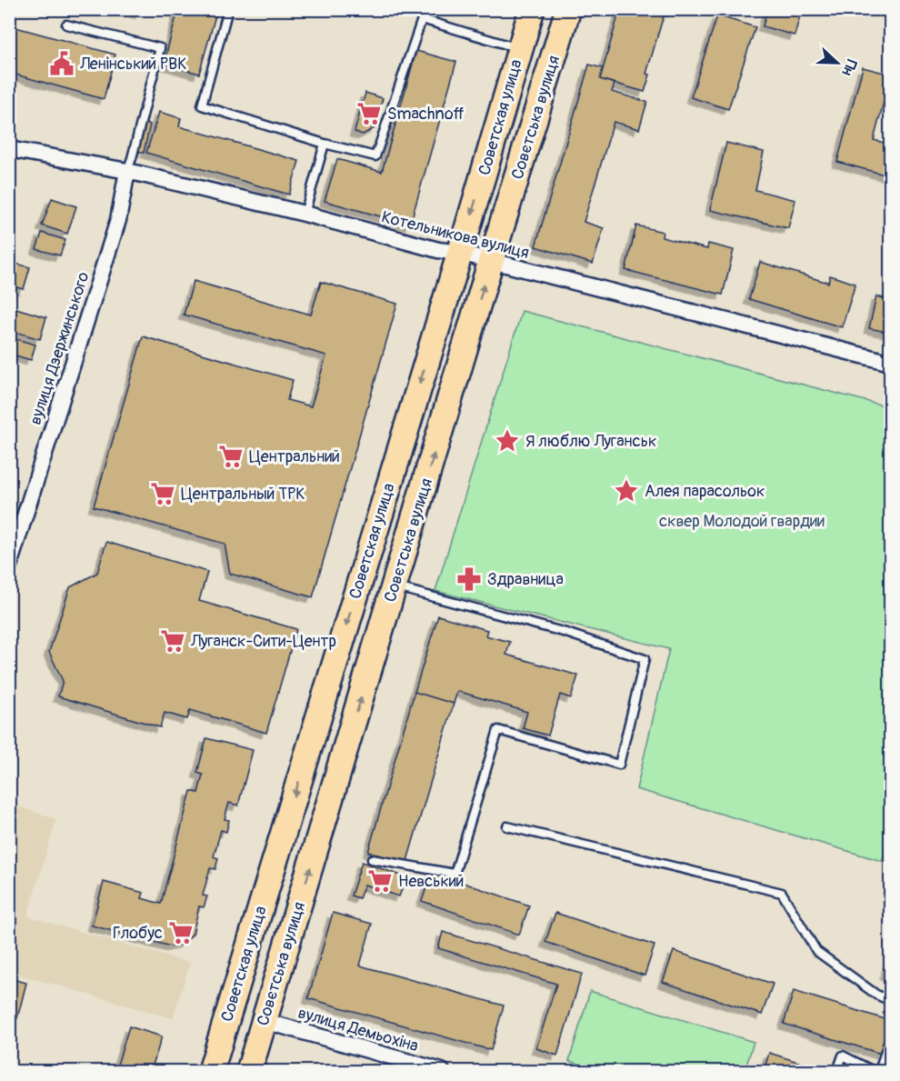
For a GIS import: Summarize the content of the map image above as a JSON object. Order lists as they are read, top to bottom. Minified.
{"streets":{"main road":["Советская улица","Совєтська вулиця"],"street":["Котельникова вулиця","вулиця Дзержинського","вулиця Демьохіна"]},"crossings":[["Советская улица","Котельникова вулиця"],["Совєтська вулиця","Котельникова вулиця"],["Совєтська вулиця","вулиця Демьохіна"],["Котельникова вулиця","вулиця Дзержинського"]],"one_way":["Советская улица","Совєтська вулиця"],"parks":["сквер Молодой гвардии"],"places":{"public building":["Ленінський РВК"],"supermarket":["Smachnoff","Центральний","Центральный ТРК","Луганск-Сити-Центр","Невський","Глобус"],"place":["Я люблю Луганськ","Алея парасольок"],"pharmacy":["Здравница"]},"north":"right"}
